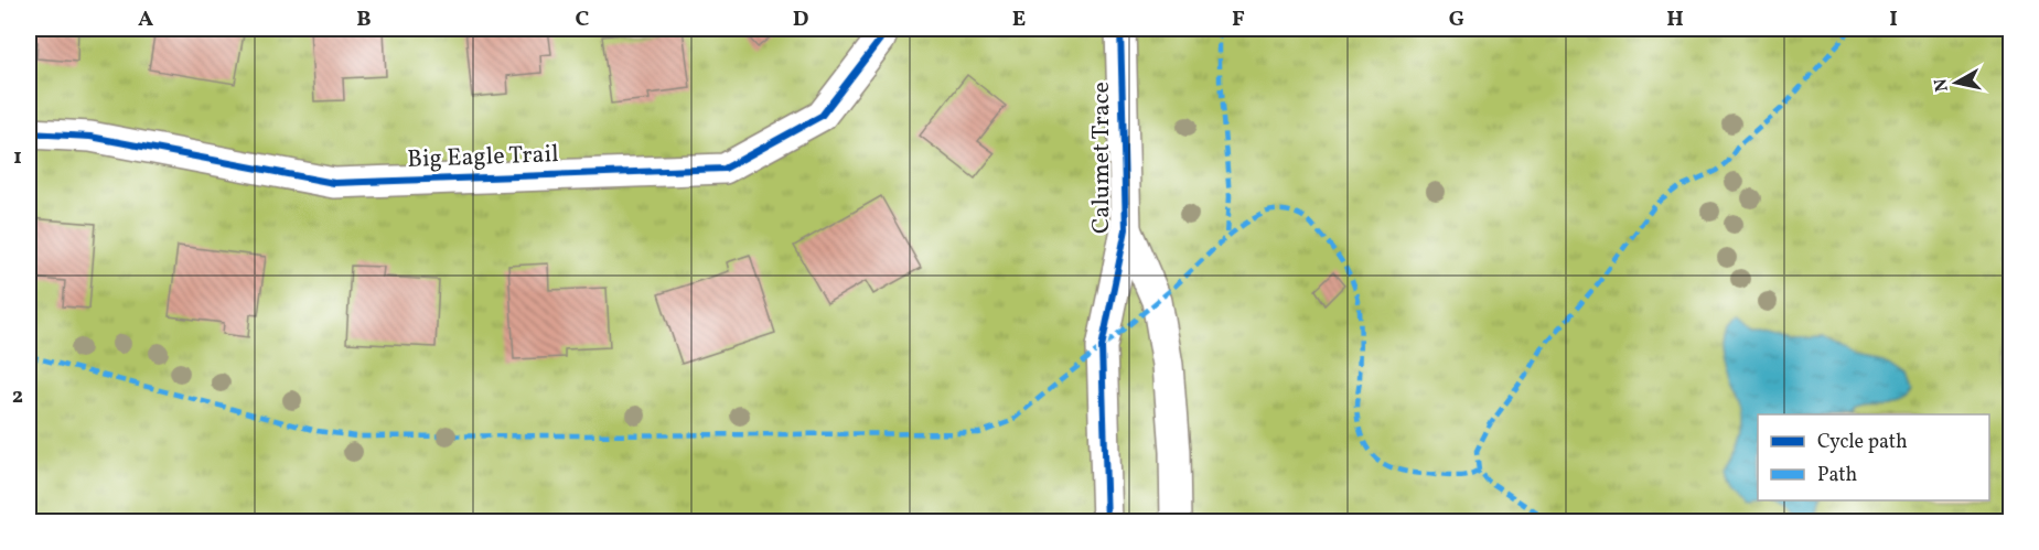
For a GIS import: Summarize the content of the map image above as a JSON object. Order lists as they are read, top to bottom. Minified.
{"streets":{"street":["Big Eagle Trail","Calumet Trace"]},"legend":["Cycle path","Path"],"north":"left","grid":{"columns":["A","B","C","D","E","F","G","H","I"],"rows":["1","2"]}}
